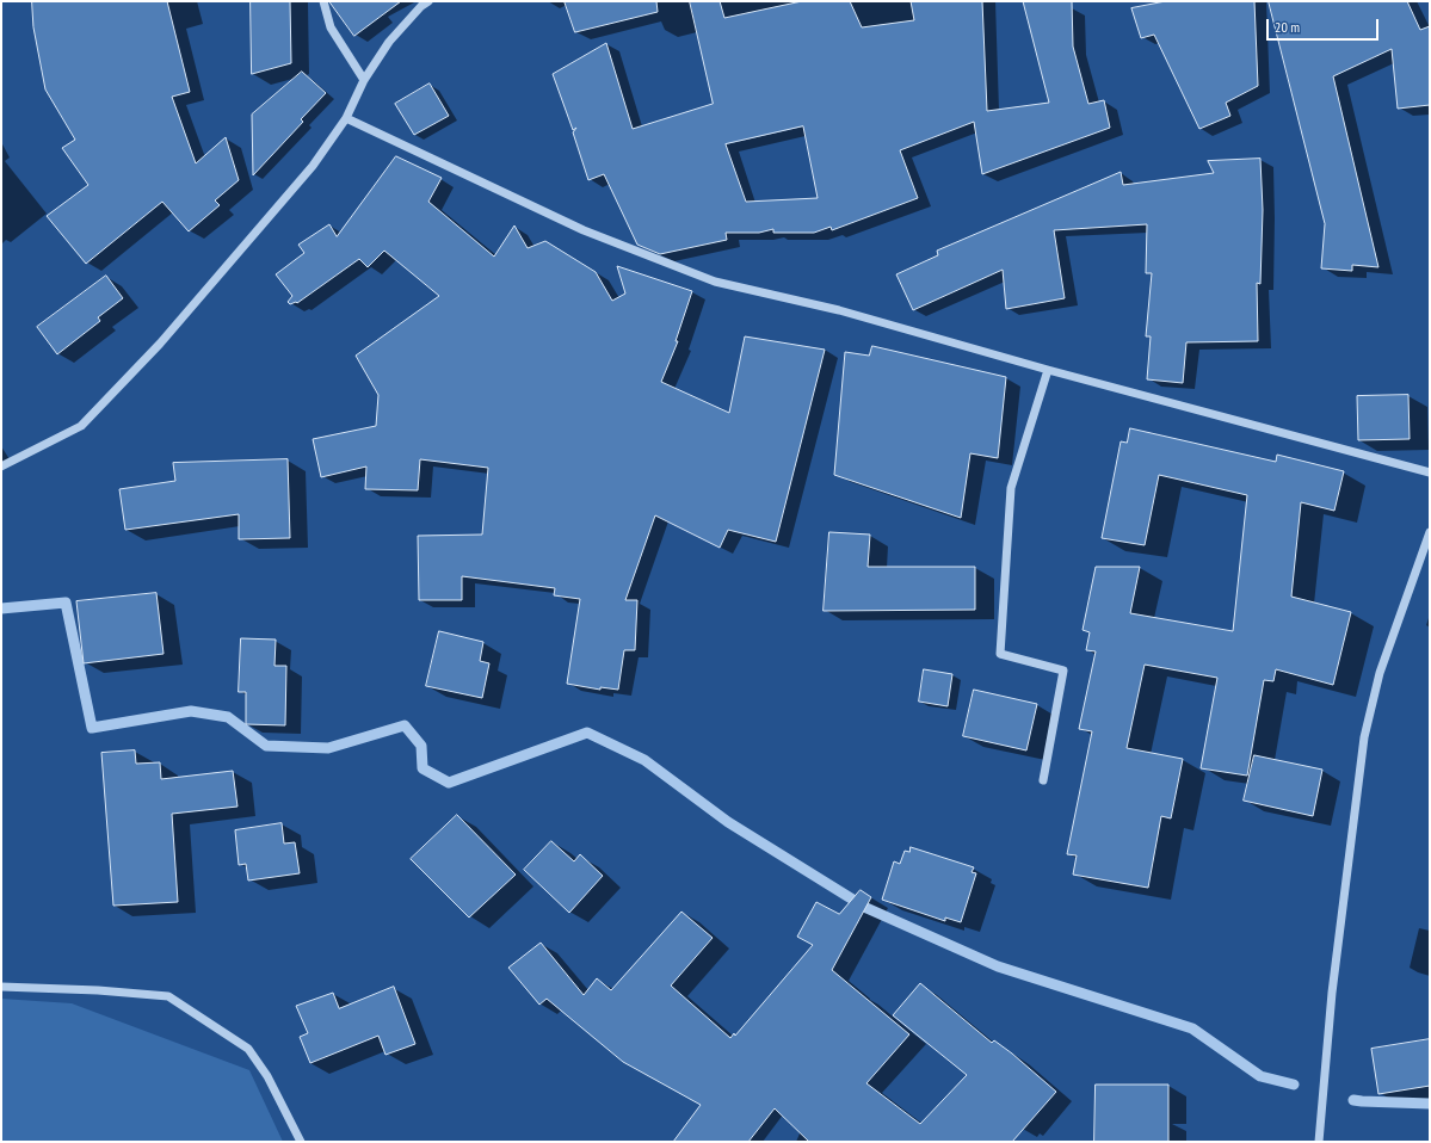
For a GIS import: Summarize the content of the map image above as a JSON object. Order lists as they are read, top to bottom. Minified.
{"scale_bar":"20 m"}
